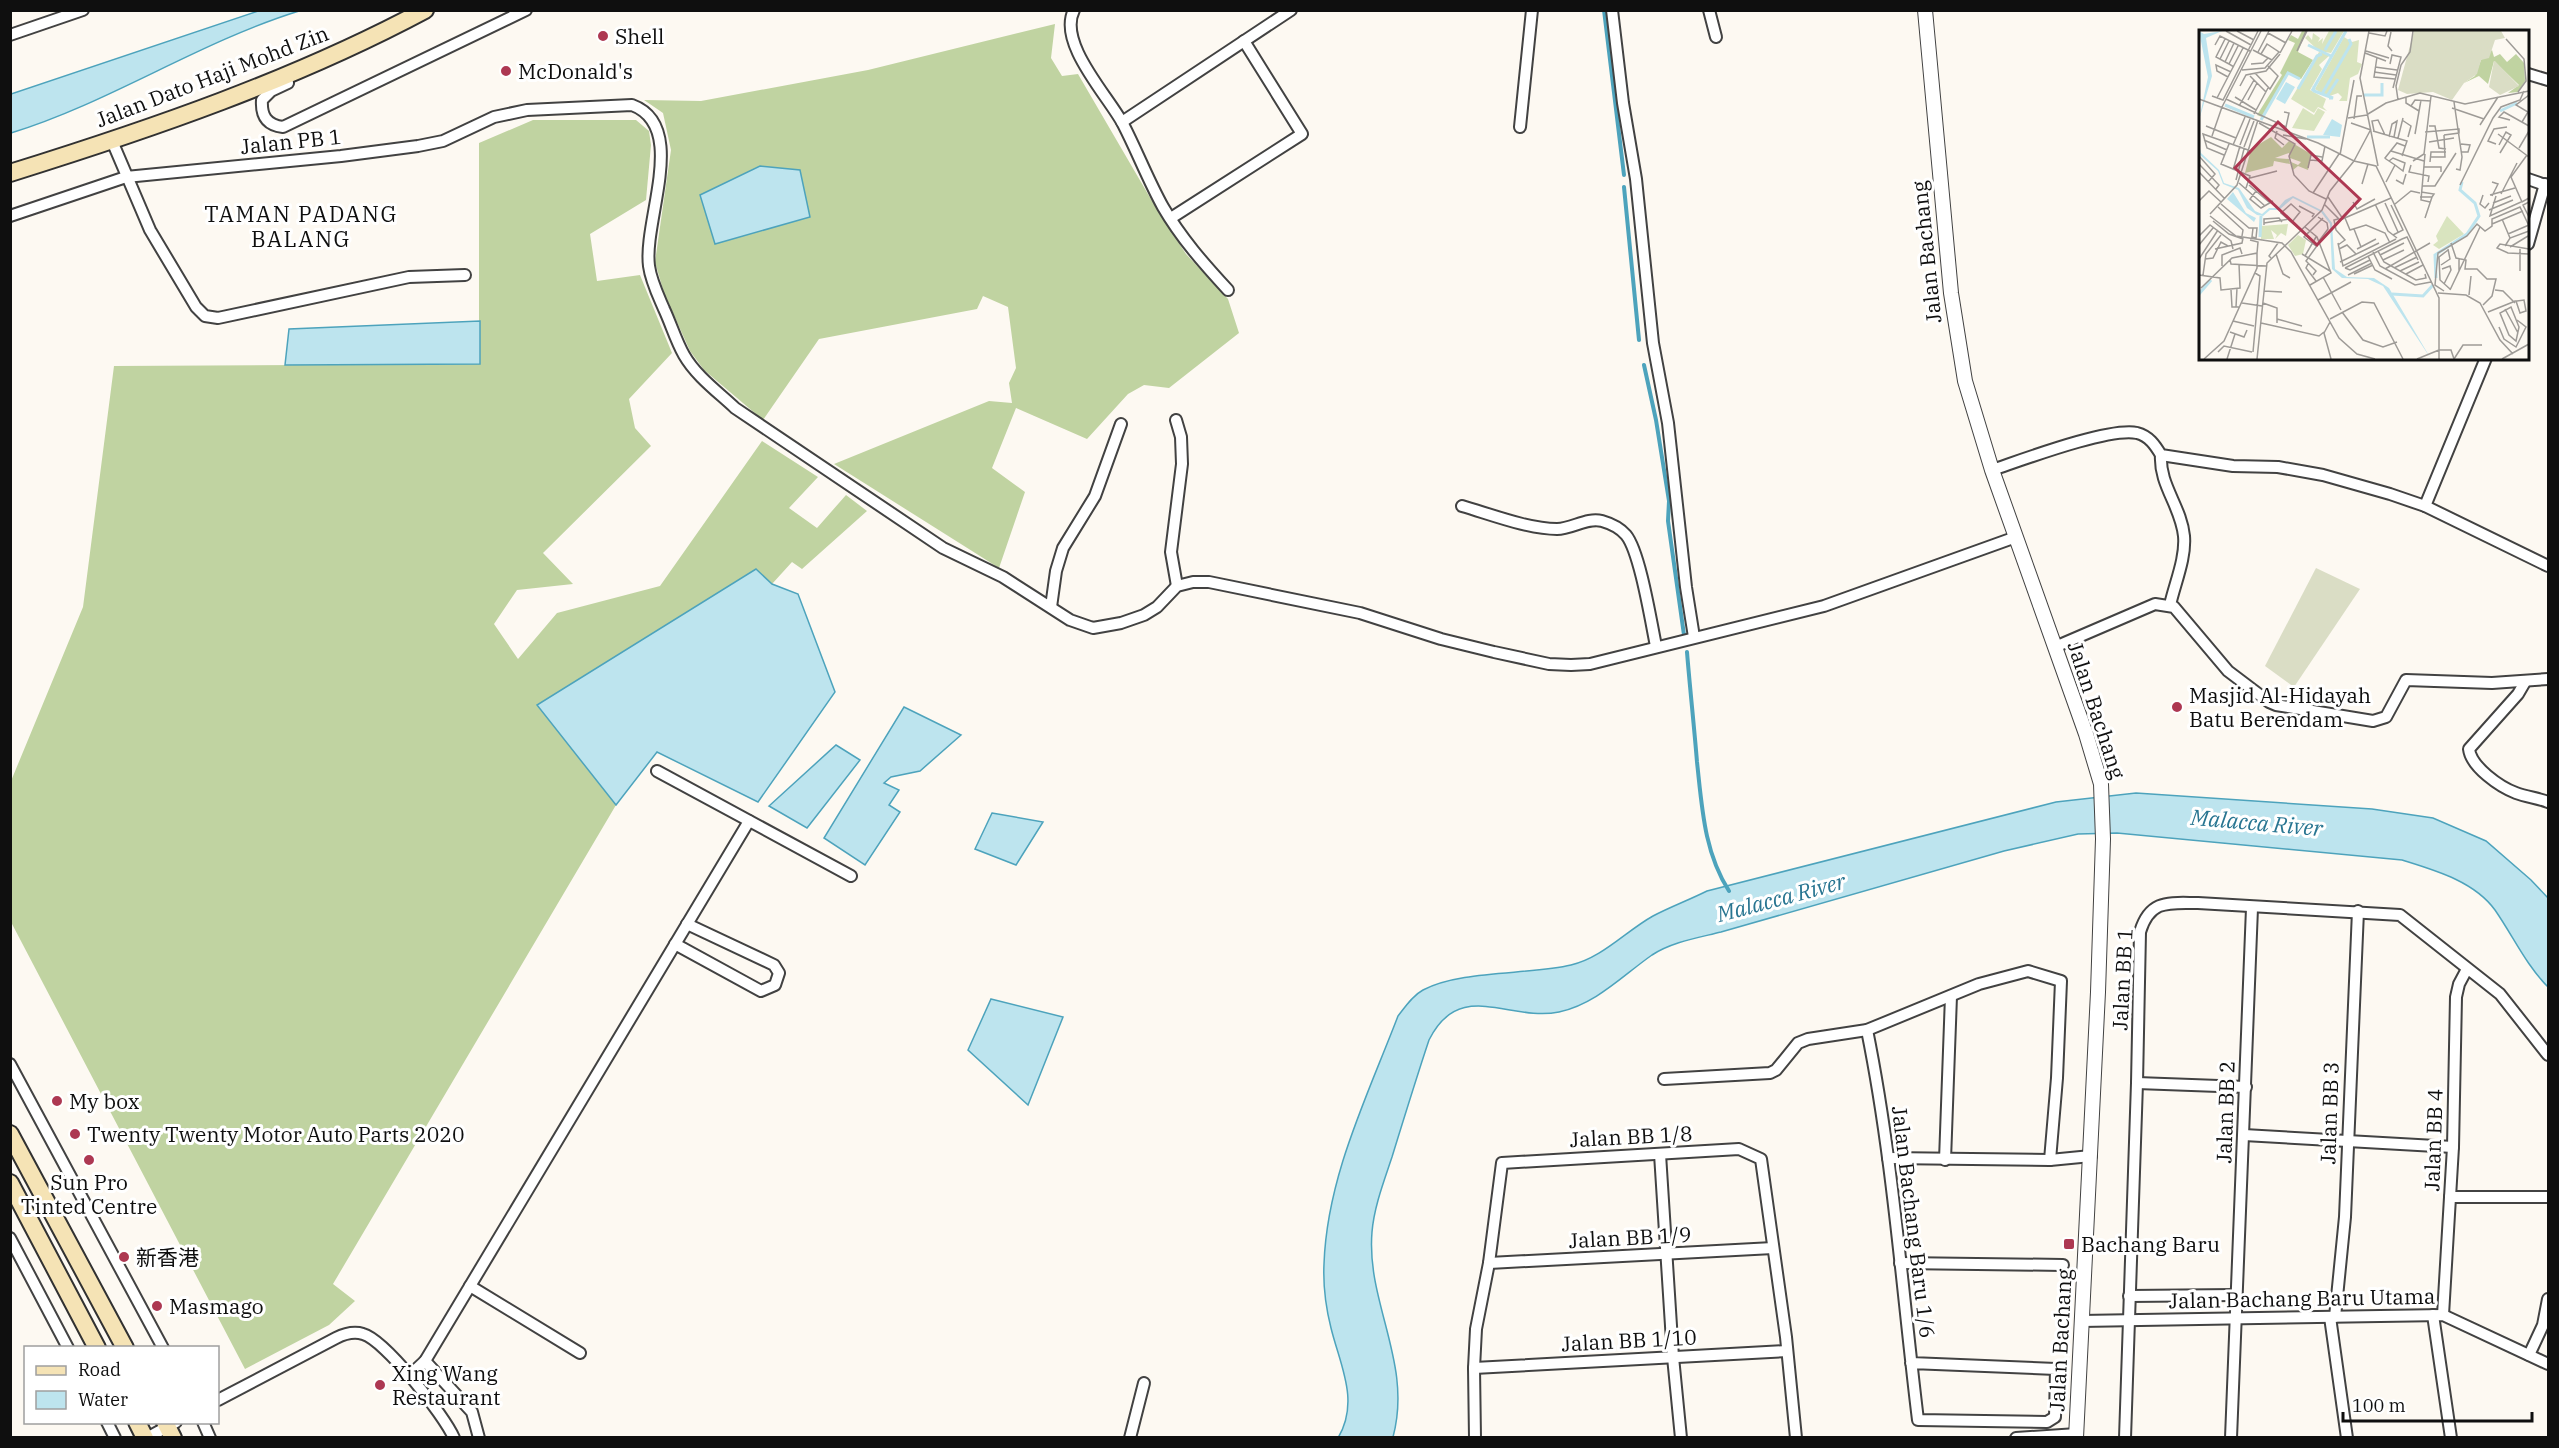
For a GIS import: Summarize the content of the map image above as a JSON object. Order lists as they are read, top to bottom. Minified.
{"streets":{"main road":["Jalan Dato Haji Mohd Zin"],"street":["Jalan PB 1","Jalan Bachang","Jalan BB 1","Jalan BB 2","Jalan BB 3","Jalan BB 1/8","Jalan BB 4","Jalan Bachang Baru 1/6","Jalan BB 1/9","Jalan Bachang Baru Utama","Jalan BB 1/10"]},"crossings":[["Jalan Bachang","Jalan Bachang Baru Utama"],["Jalan BB 1","Jalan BB 2"],["Jalan BB 1","Jalan BB 3"],["Jalan BB 1","Jalan BB 4"],["Jalan BB 1","Jalan Bachang Baru Utama"],["Jalan BB 2","Jalan Bachang Baru Utama"],["Jalan BB 3","Jalan Bachang Baru Utama"],["Jalan BB 1/8","Jalan BB 1/9"],["Jalan BB 4","Jalan Bachang Baru Utama"]],"districts":["TAMAN PADANG BALANG"],"water":["Malacca River"],"places":{"other":["Shell","McDonald's","Masjid Al-Hidayah Batu Berendam","My box","Twenty Twenty Motor Auto Parts 2020","Sun Pro Tinted Centre","新香港","Masmago","Xing Wang Restaurant"],"transit":["Bachang Baru"]},"legend":["Road","Water"],"scale_bar":"100 m"}
